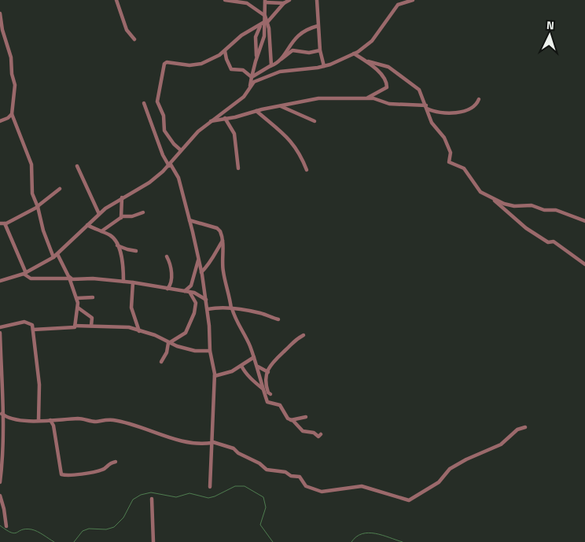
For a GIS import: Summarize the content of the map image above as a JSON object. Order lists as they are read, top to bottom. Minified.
{"north":"top"}
